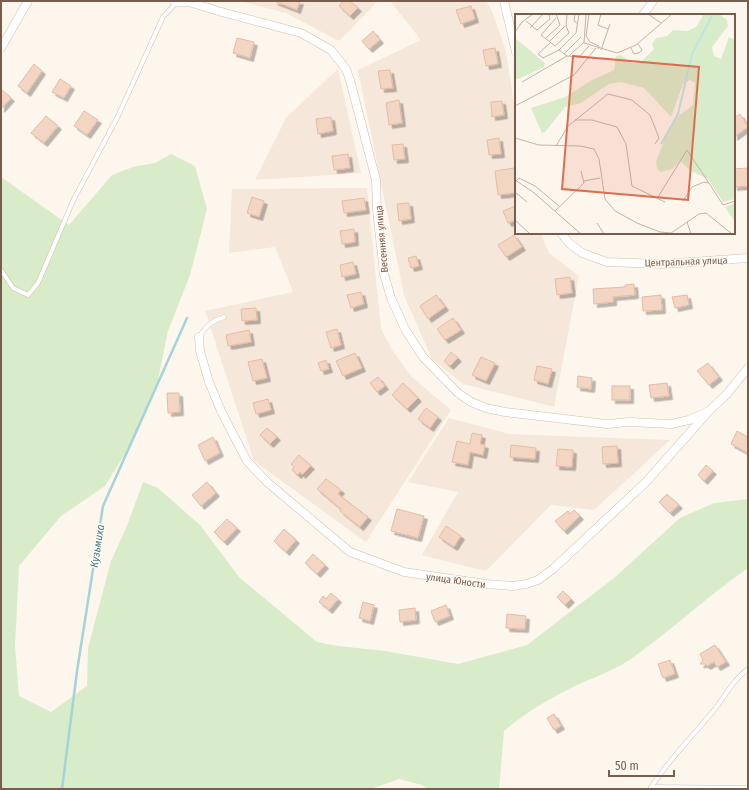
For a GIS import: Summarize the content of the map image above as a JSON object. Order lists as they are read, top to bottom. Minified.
{"streets":{"street":["Весенняя улица","Центральная улица","улица Юности"]},"crossings":[["Весенняя улица","улица Юности"]],"water":["Кузьмиха"],"scale_bar":"50 m"}
